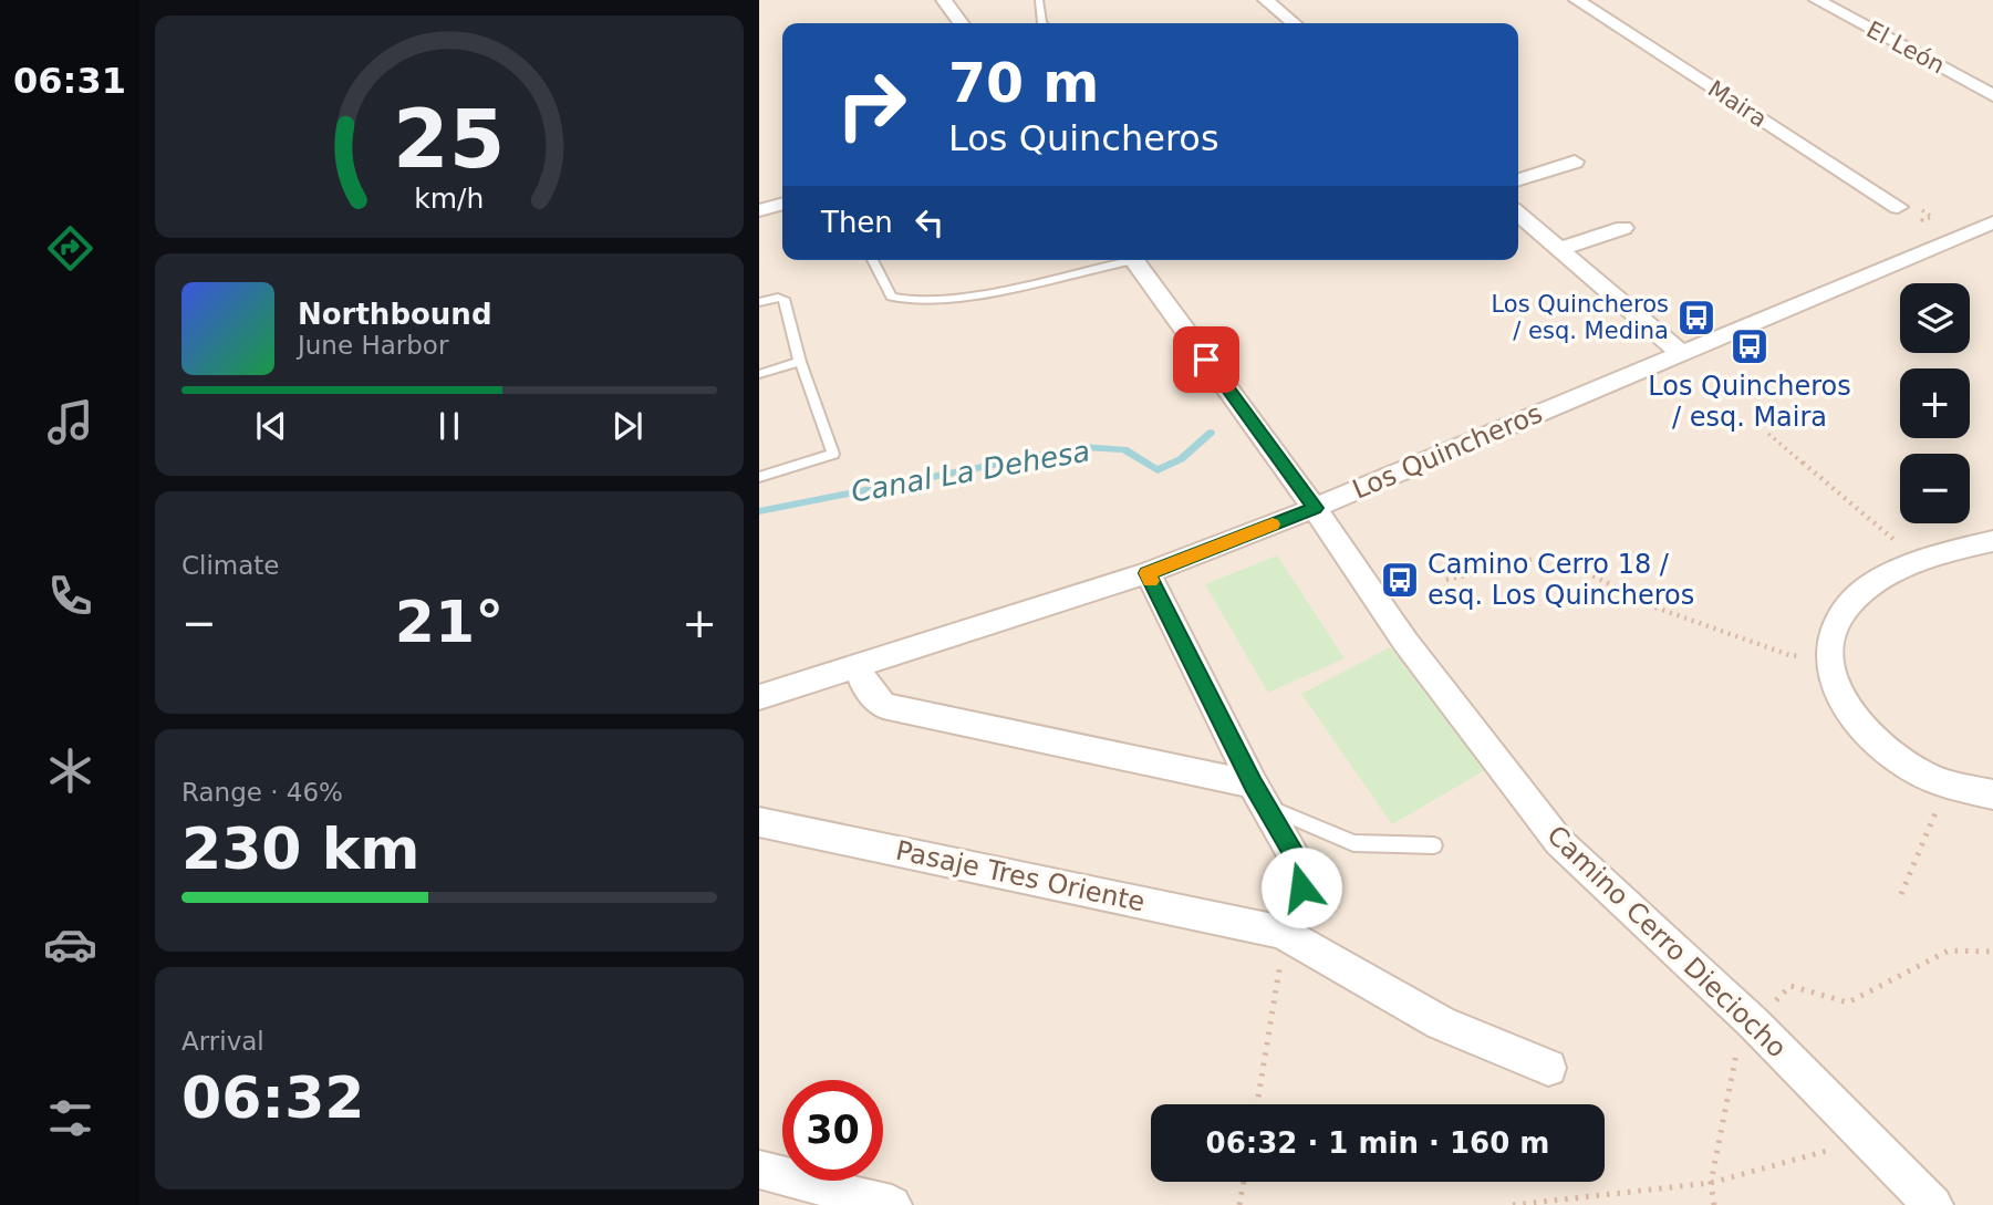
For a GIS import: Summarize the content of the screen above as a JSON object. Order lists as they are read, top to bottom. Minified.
{"streets":{"street":["El León","Maira","Los Quincheros","Pasaje Tres Oriente","Camino Cerro Dieciocho"]},"crossings":[["Los Quincheros","Camino Cerro Dieciocho"]],"water":["Canal La Dehesa"],"places":{"bus stop":["Los Quincheros / esq. Medina","Los Quincheros / esq. Maira","Camino Cerro 18 / esq. Los Quincheros"]},"page":{"tabs":"06:31","turn":["70 m","Los Quincheros"],"then":"Then","song":["Northbound","June Harbor"],"map_buttons":["+","−"],"tile":["Climate",["Range · 46%","230 km"],["Arrival","06:32"]],"heat":["−","21°","+"],"limit":"30","trip":"06:32 · 1 min · 160 m","gauge":["25","km/h"]}}
